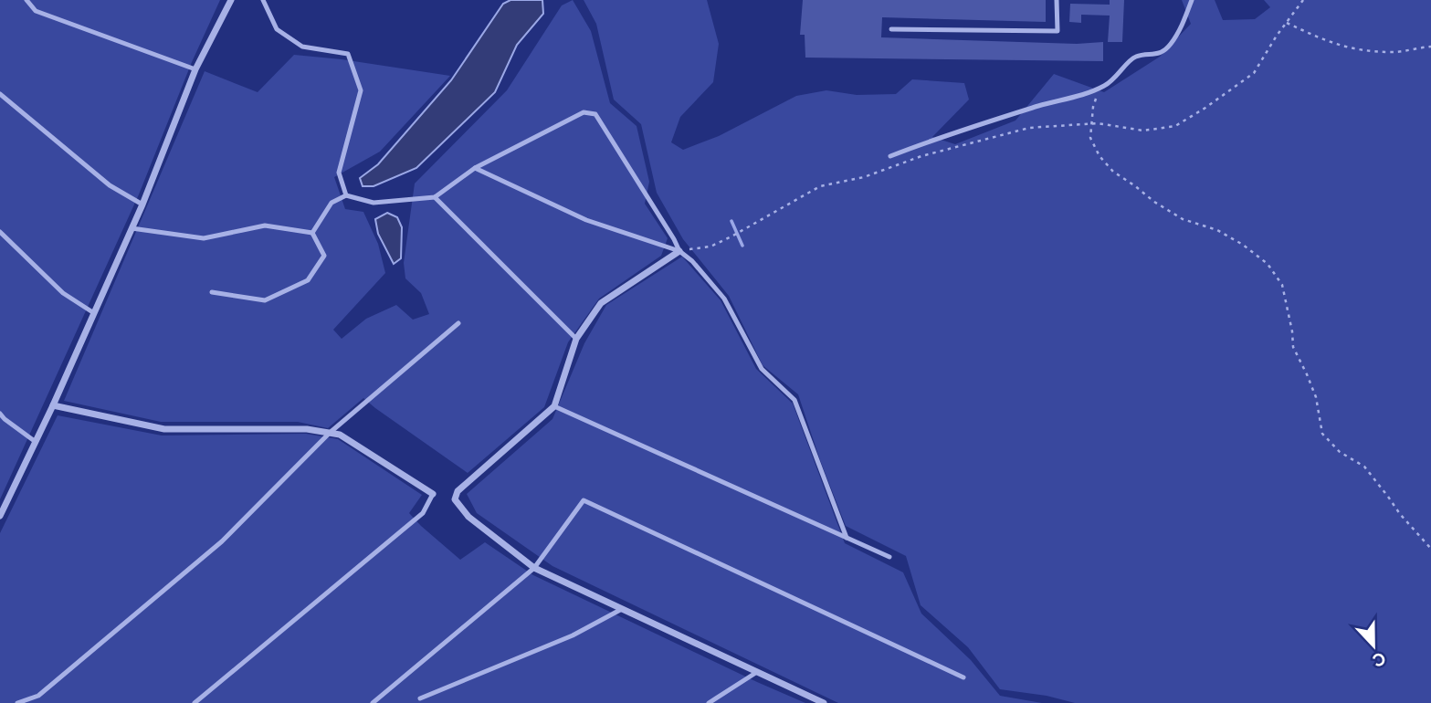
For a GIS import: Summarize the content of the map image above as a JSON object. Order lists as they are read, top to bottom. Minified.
{"north":"bottom"}
